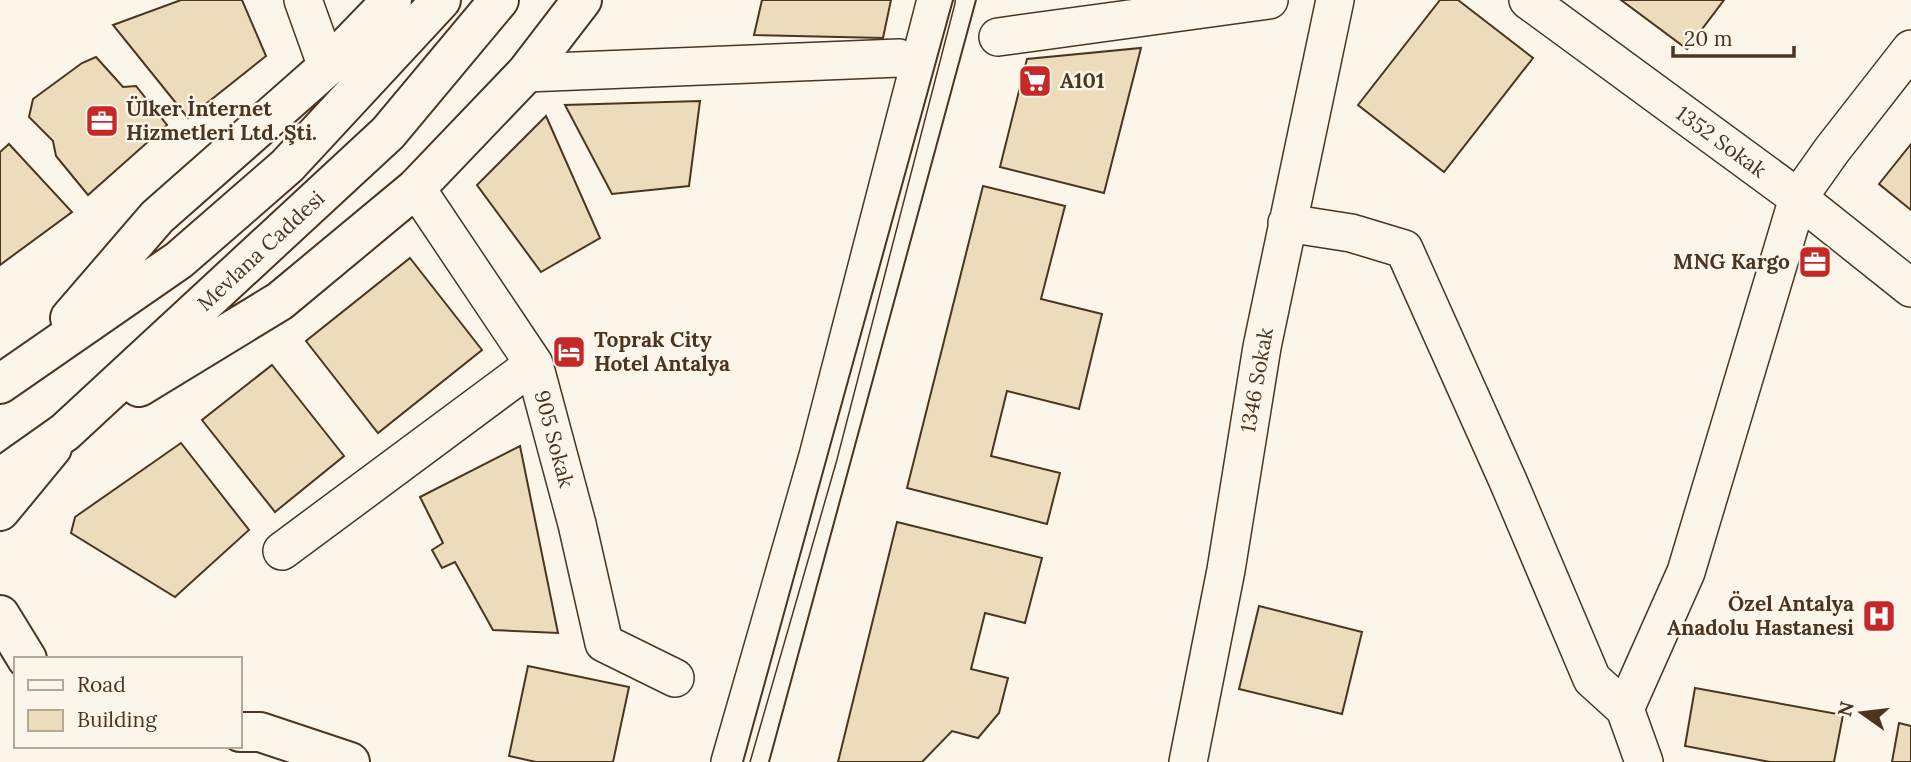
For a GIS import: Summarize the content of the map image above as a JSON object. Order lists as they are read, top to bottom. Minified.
{"streets":{"main road":["Mevlana Caddesi"],"street":["1352 Sokak","1346 Sokak","905 Sokak"]},"places":{"supermarket":["A101"],"office":["Ülker İnternet Hizmetleri Ltd. Şti.","MNG Kargo"],"hotel":["Toprak City Hotel Antalya"],"hospital":["Özel Antalya Anadolu Hastanesi"]},"legend":["Road","Building"],"scale_bar":"20 m","north":"left"}
